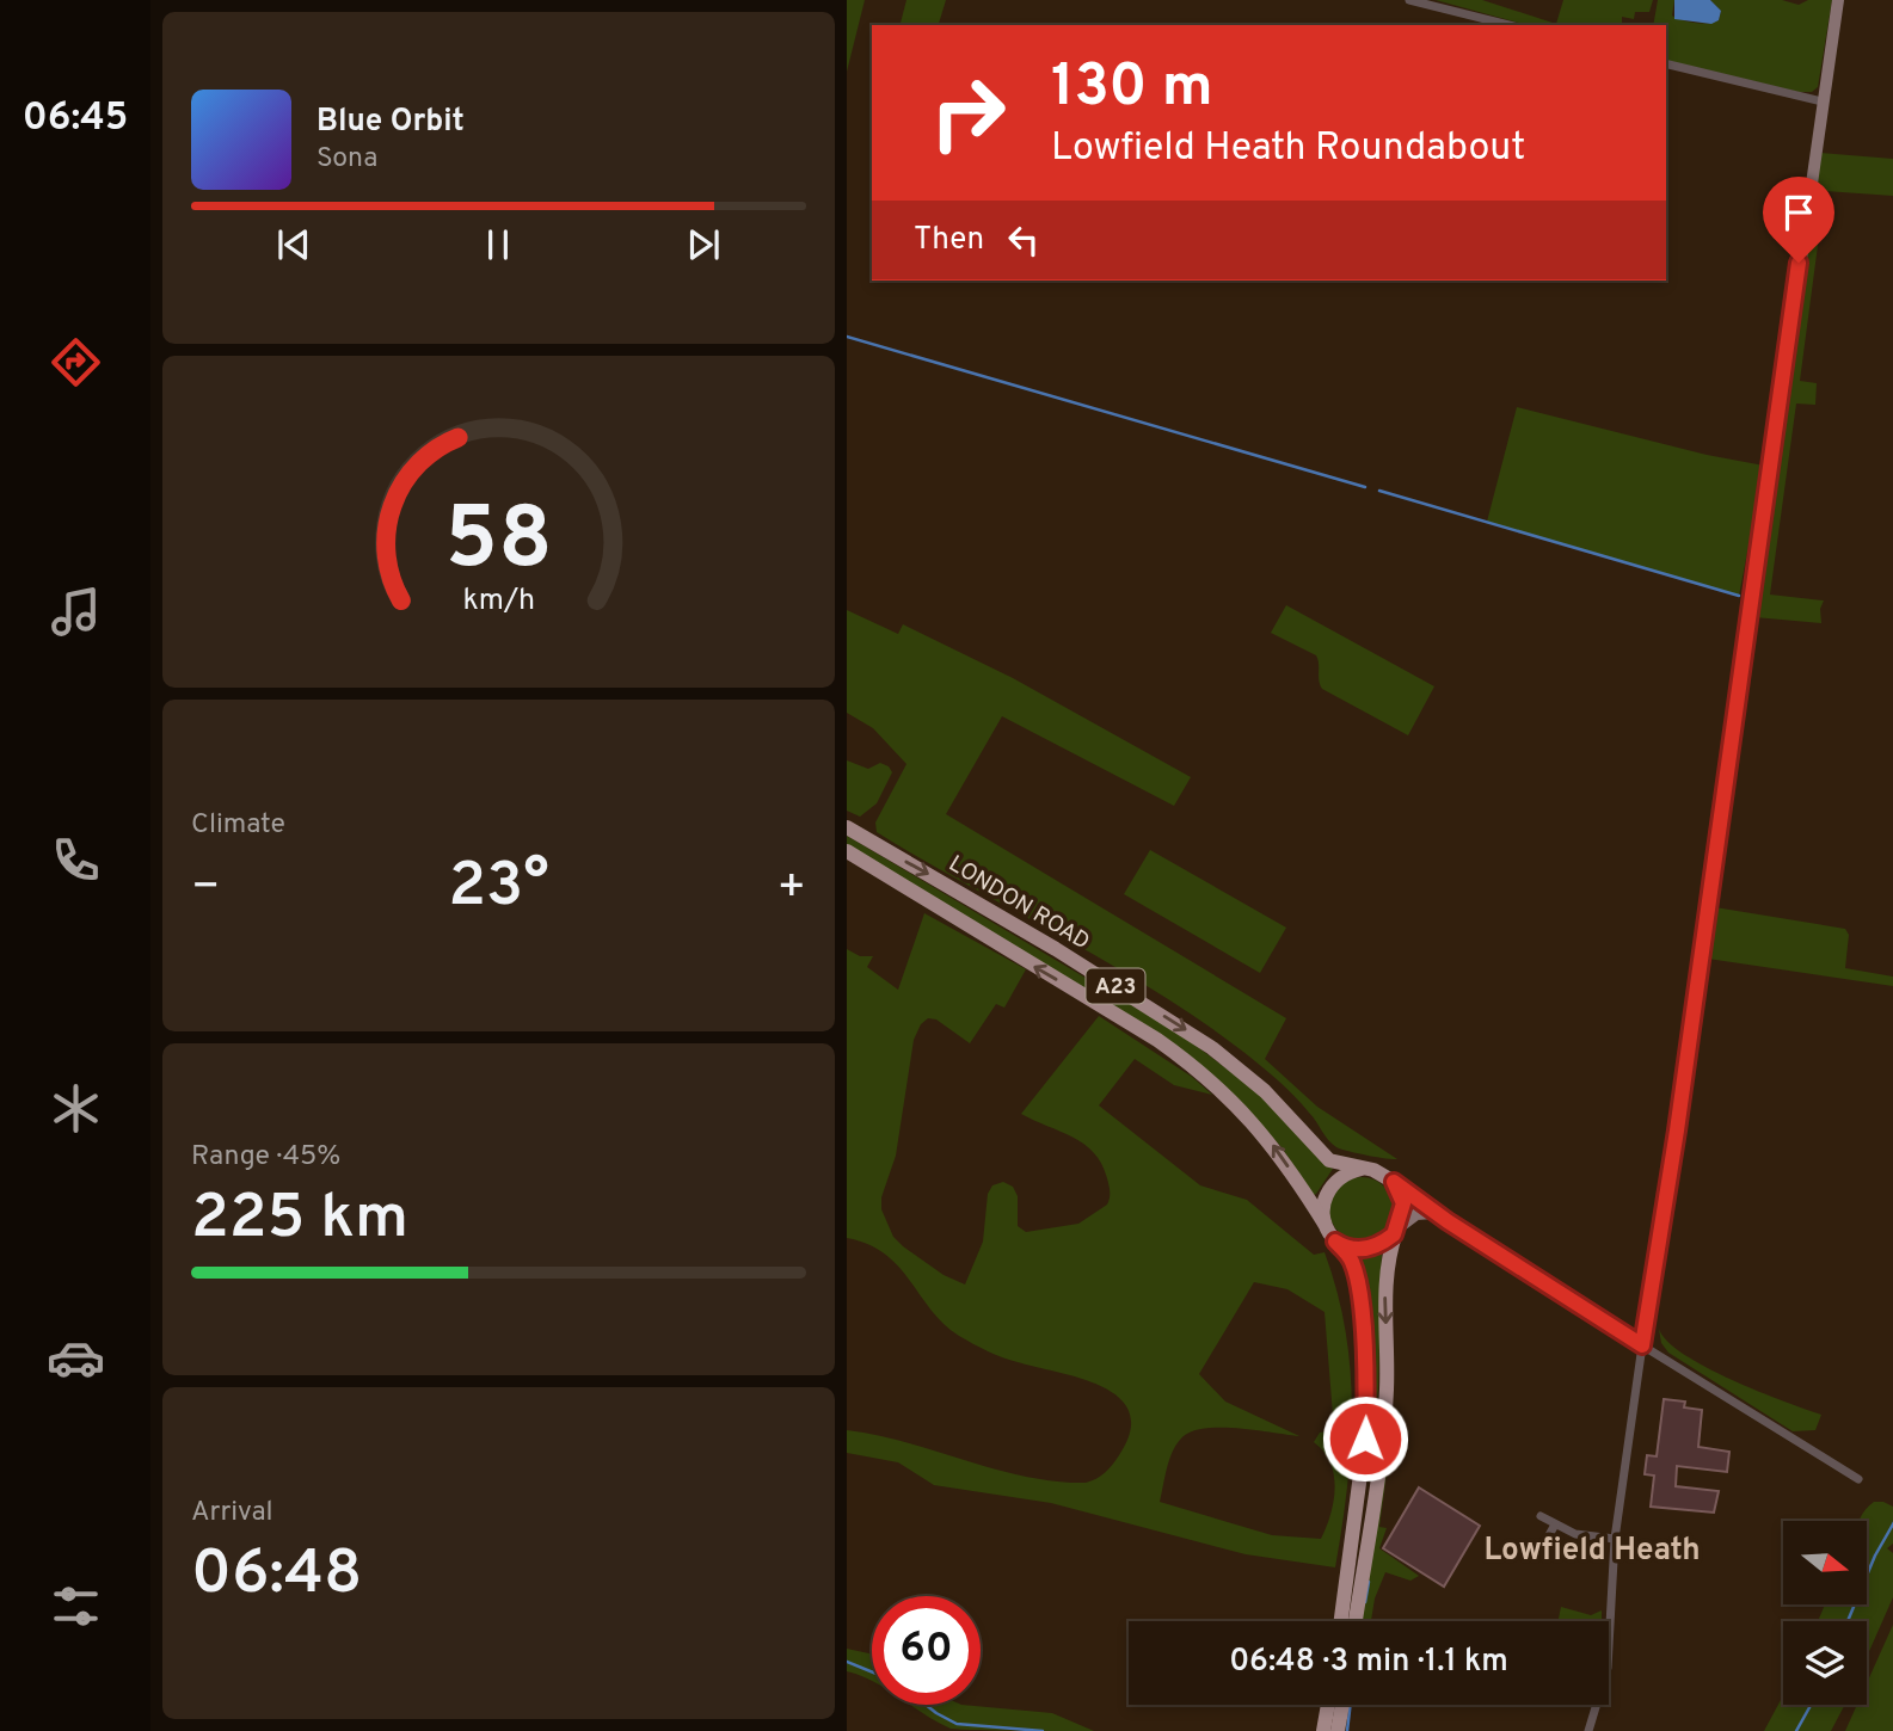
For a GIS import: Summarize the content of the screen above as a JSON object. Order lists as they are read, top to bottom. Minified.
{"streets":{"main road":["LONDON ROAD","A23"]},"districts":["Lowfield Heath"],"north":"right","page":{"tabs":"06:45","turn":["130 m","Lowfield Heath Roundabout"],"song":["Blue Orbit","Sona"],"then":"Then","tile":["Climate",["Range · 45%","225 km"],["Arrival","06:48"]],"heat":["−","23°","+"],"limit":"60","trip":"06:48 · 3 min · 1.1 km","gauge":["58","km/h"]}}
